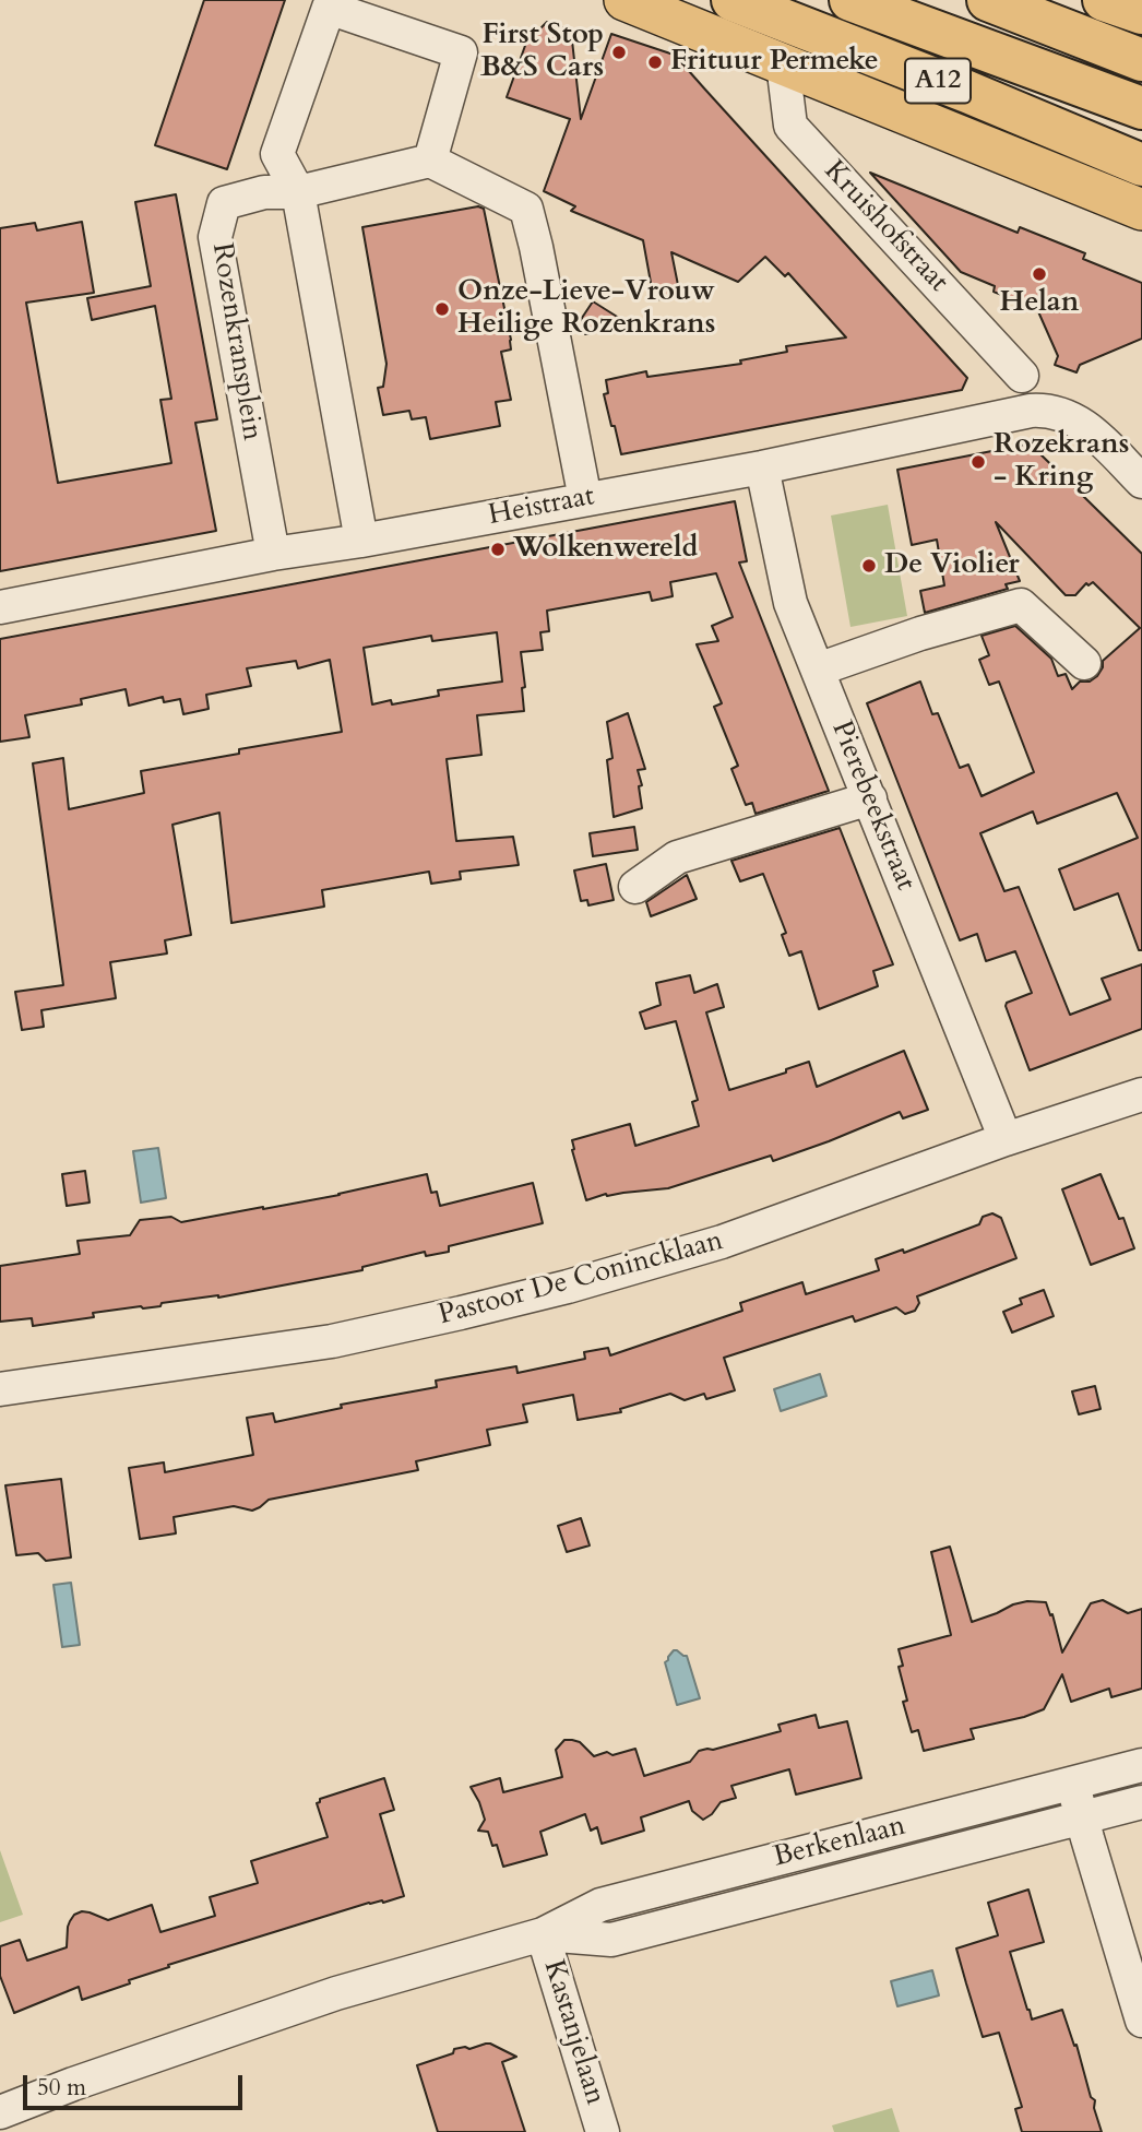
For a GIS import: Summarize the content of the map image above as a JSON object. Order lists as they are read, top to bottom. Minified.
{"streets":{"highway":["A12"],"street":["Kruishofstraat","Rozenkransplein","Heistraat","Pierebeekstraat","Pastoor De Conincklaan","Berkenlaan","Kastanjelaan"]},"crossings":[["Rozenkransplein","Heistraat"],["Heistraat","Pierebeekstraat"],["Pierebeekstraat","Pastoor De Conincklaan"],["Berkenlaan","Kastanjelaan"]],"places":["First Stop B&S Cars","Frituur Permeke","Helan","Onze-Lieve-Vrouw Heilige Rozenkrans","Rozekrans - Kring","Wolkenwereld","De Violier"],"scale_bar":"50 m"}
